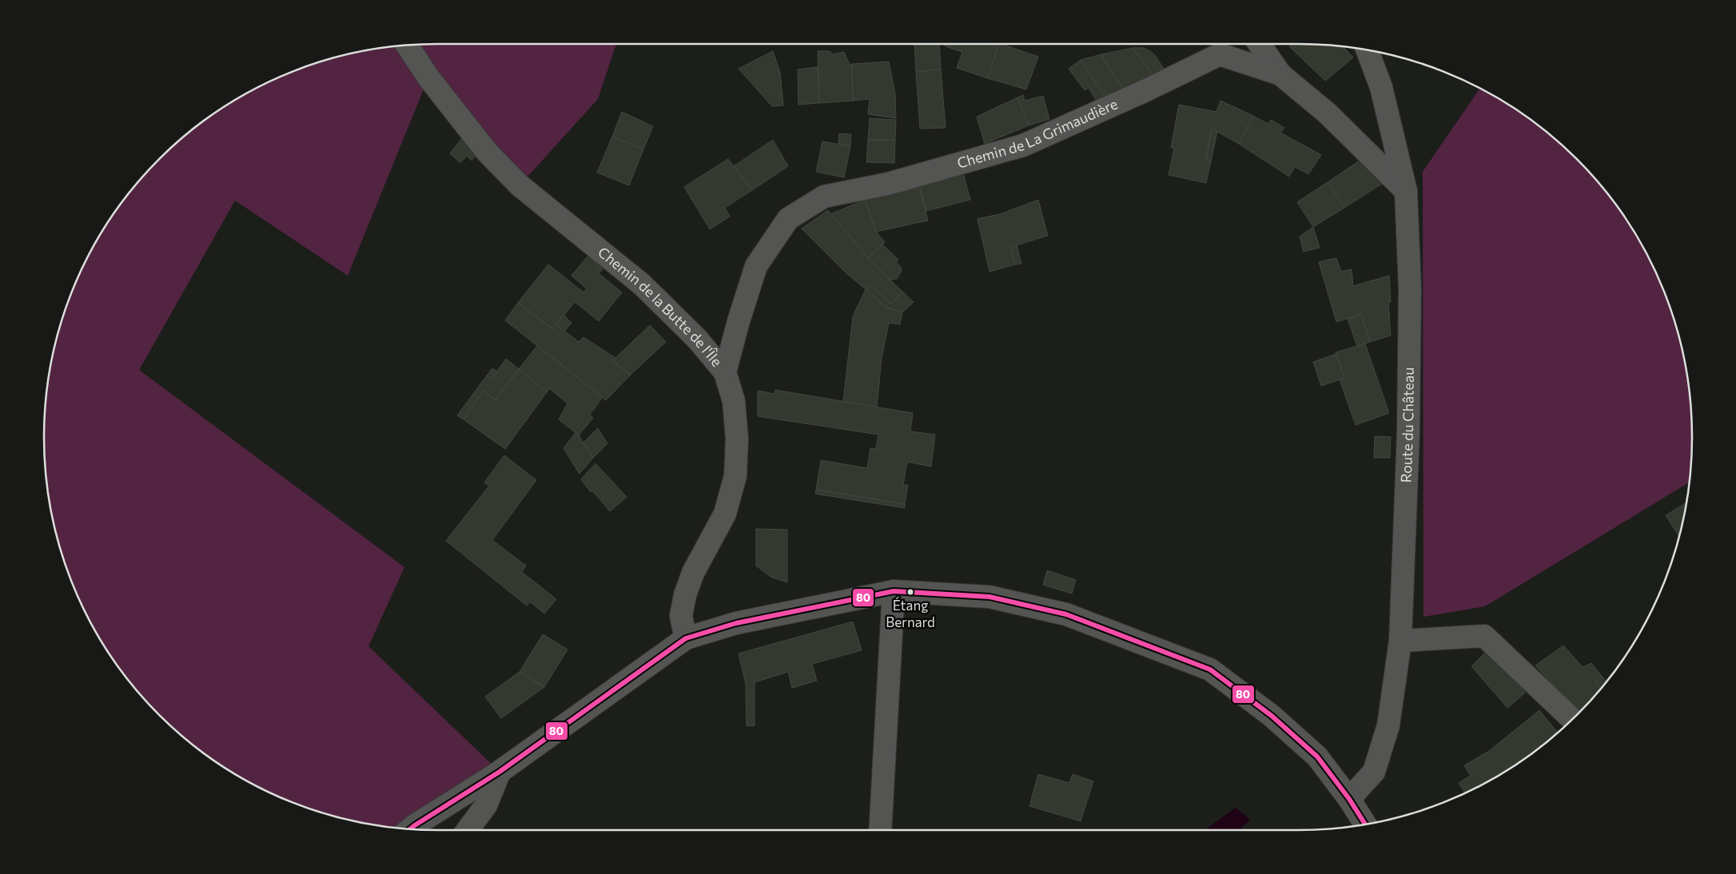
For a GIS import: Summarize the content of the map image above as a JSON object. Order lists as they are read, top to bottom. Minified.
{"streets":{"street":["Chemin de La Grimaudière","Chemin de la Butte de l'Île","Route du Château"]},"crossings":[["Chemin de La Grimaudière","Chemin de la Butte de l'Île"],["Chemin de La Grimaudière","Route du Château"]],"places":["Étang Bernard"],"lines":["transit line 80"]}
